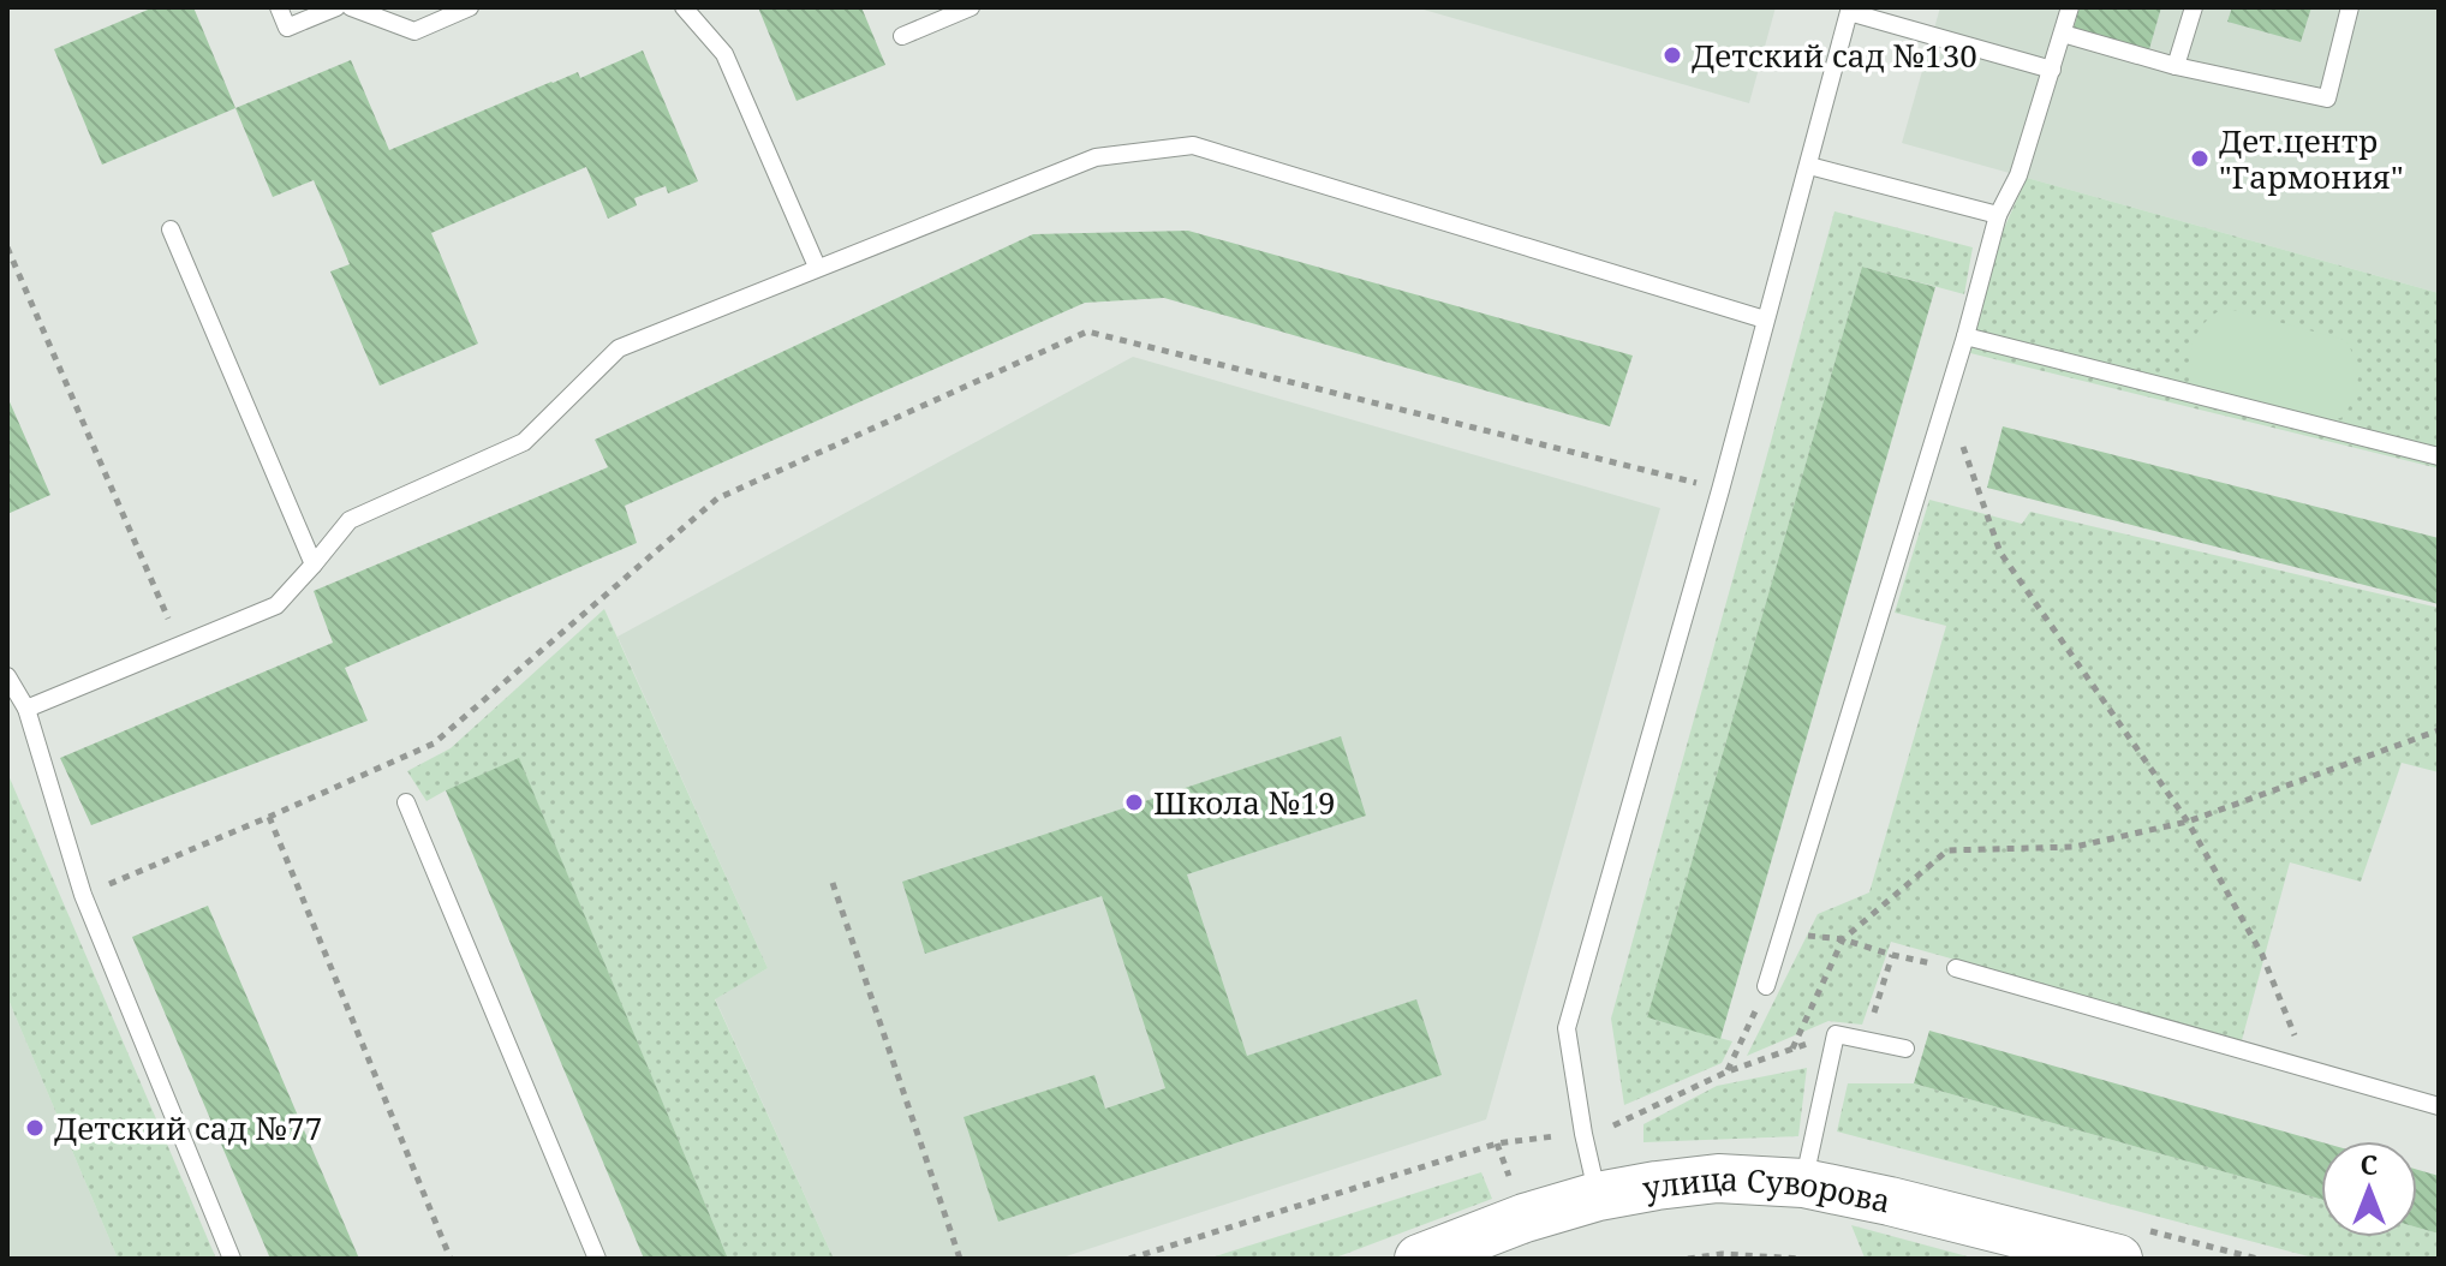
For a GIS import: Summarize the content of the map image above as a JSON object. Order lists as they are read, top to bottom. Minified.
{"streets":{"main road":["улица Суворова"]},"places":["Детский сад №130","Дет.центр \"Гармония\"","Школа №19","Детский сад №77"],"north":"top"}
